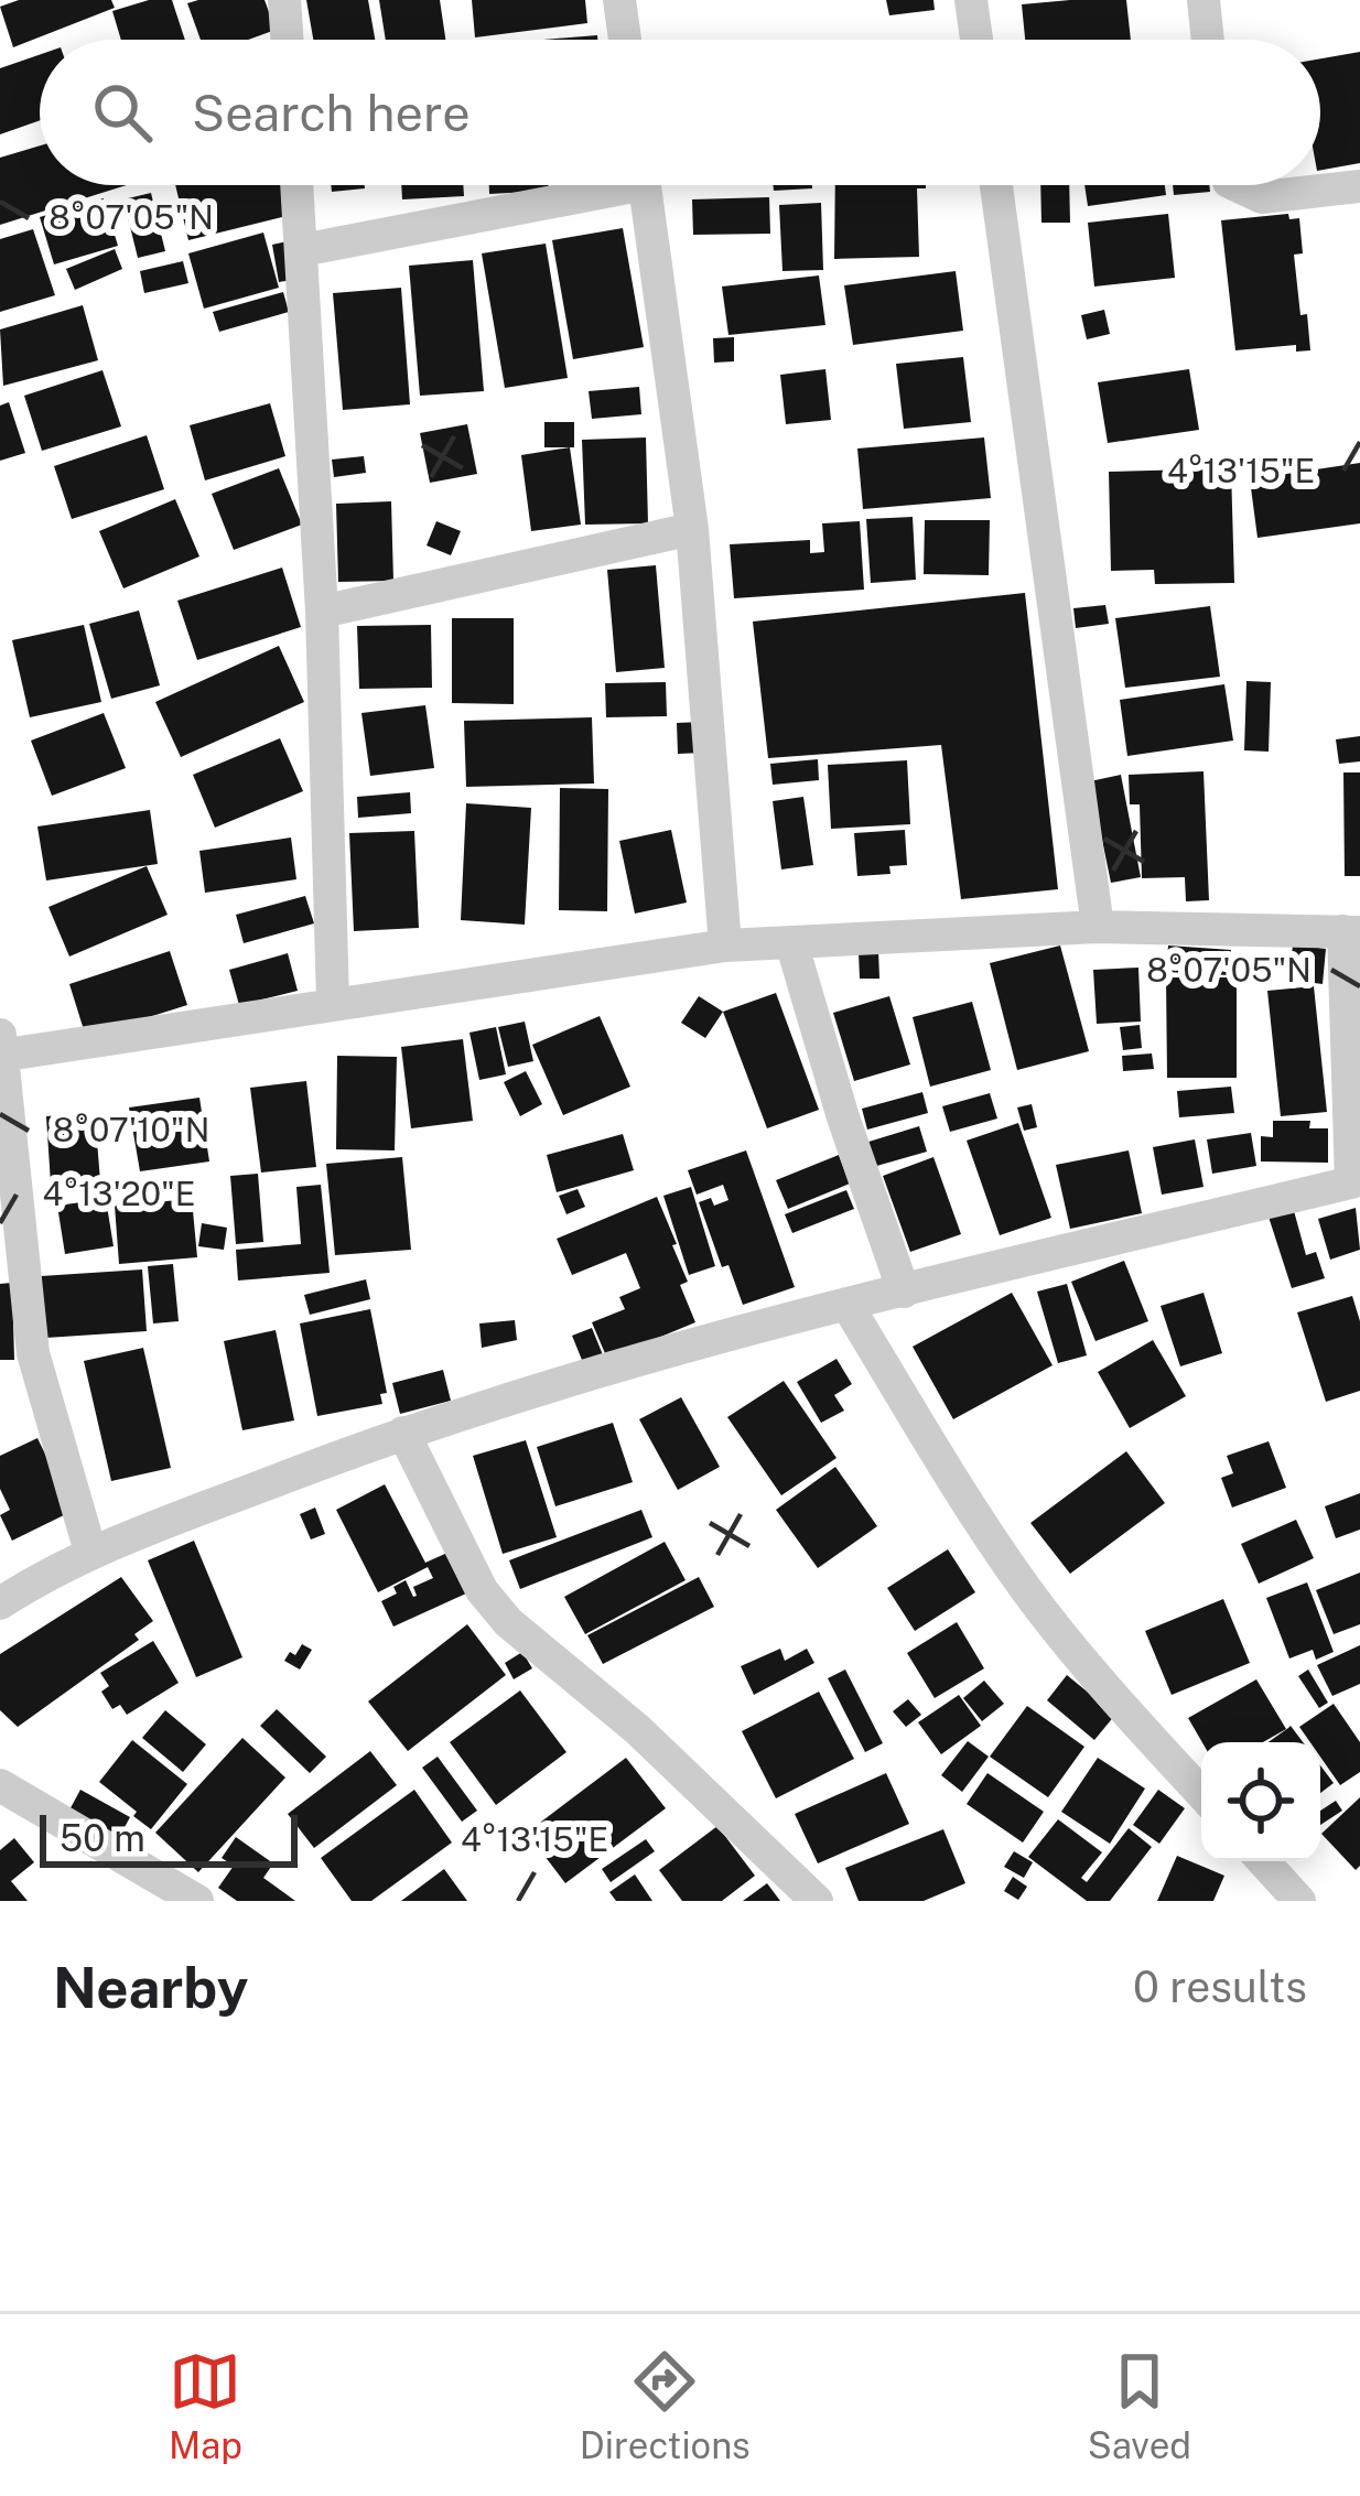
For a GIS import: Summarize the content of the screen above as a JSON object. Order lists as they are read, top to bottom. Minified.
{"scale_bar":"50 m","page":{"search":"Search here","scale":"50 m","heading":["Nearby","0 results"],"nav":["Map","Directions","Saved"]},"coordinates":["8°07'05\"N","4°13'15\"E","8°07'10\"N","4°13'20\"E"]}
